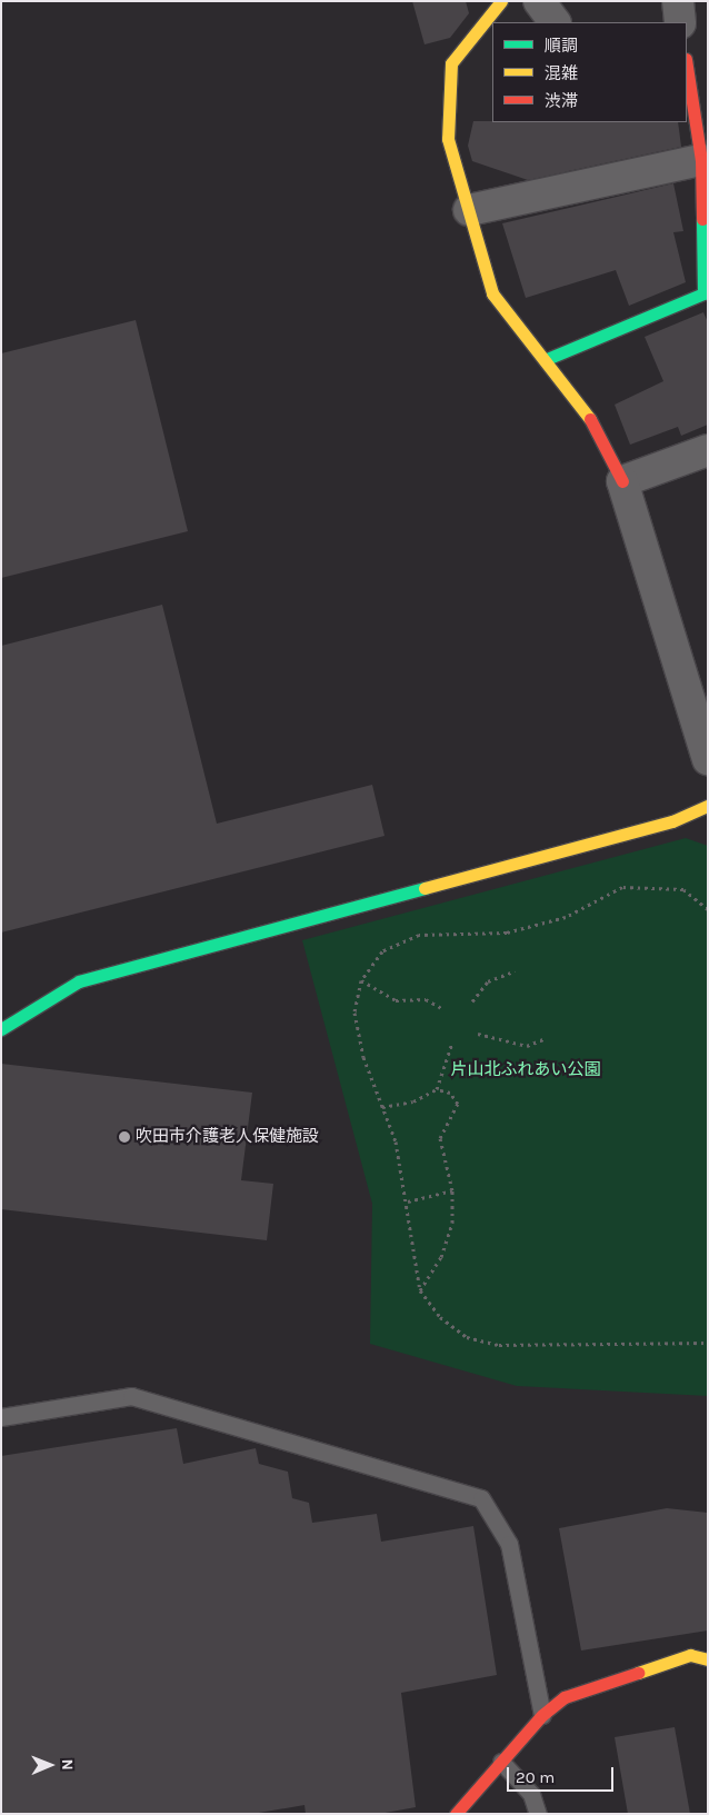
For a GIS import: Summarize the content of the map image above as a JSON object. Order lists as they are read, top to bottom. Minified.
{"parks":["片山北ふれあい公園"],"places":["吹田市介護老人保健施設"],"legend":["順調","混雑","渋滞"],"scale_bar":"20 m","north":"right"}
